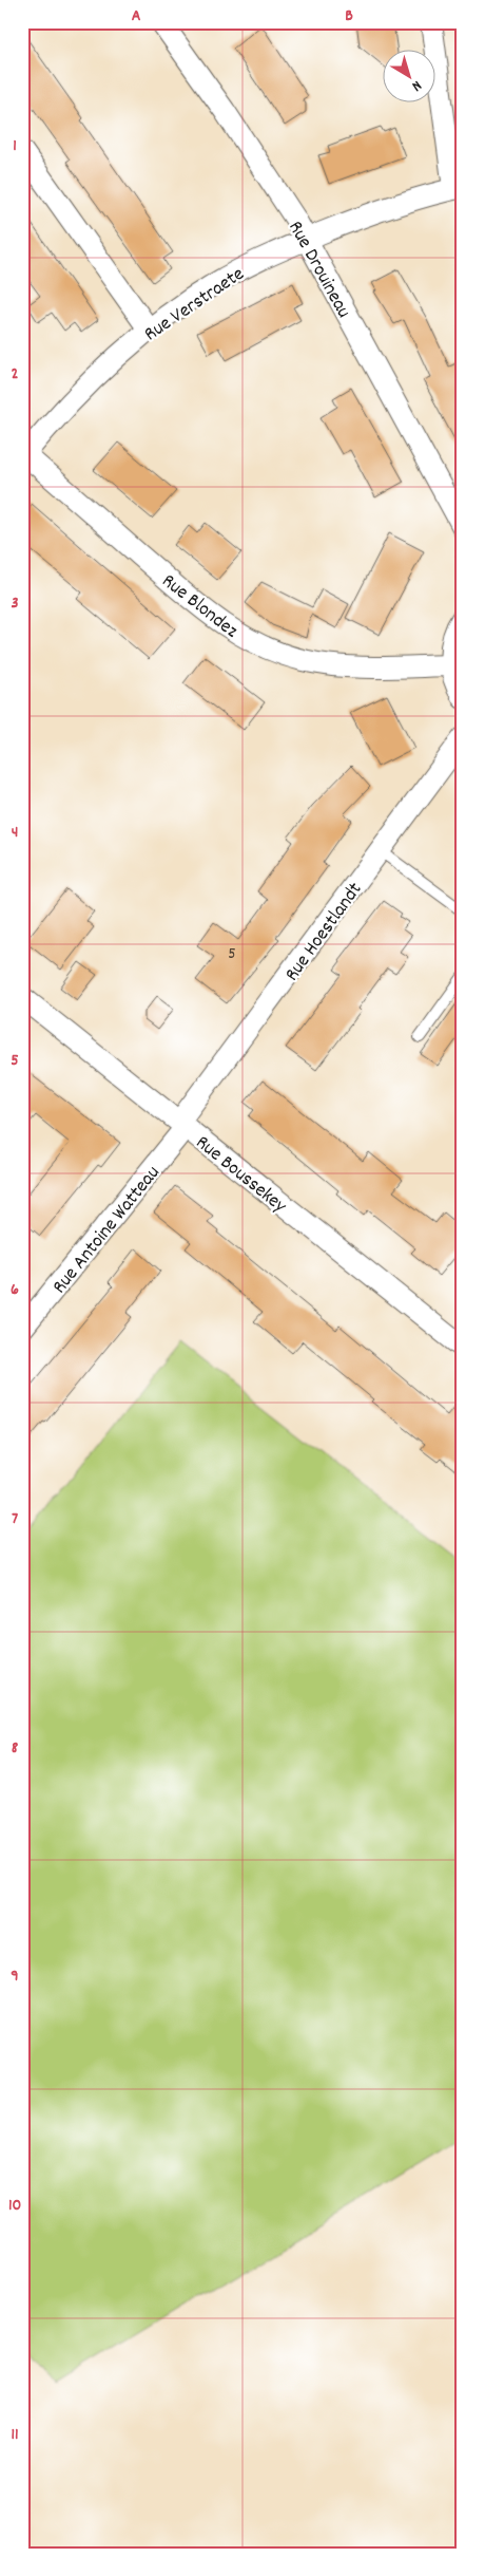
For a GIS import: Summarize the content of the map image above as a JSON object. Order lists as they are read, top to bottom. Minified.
{"streets":{"street":["Rue Drouineau","Rue Verstraete","Rue Blondez","Rue Hoestlandt","Rue Boussekey","Rue Antoine Watteau"]},"crossings":[["Rue Drouineau","Rue Verstraete"],["Rue Verstraete","Rue Blondez"],["Rue Hoestlandt","Rue Boussekey"],["Rue Hoestlandt","Rue Antoine Watteau"],["Rue Boussekey","Rue Antoine Watteau"]],"house_numbers":["5"],"north":"bottom right","grid":{"columns":["A","B"],"rows":["1","2","3","4","5","6","7","8","9","10","11"]}}
